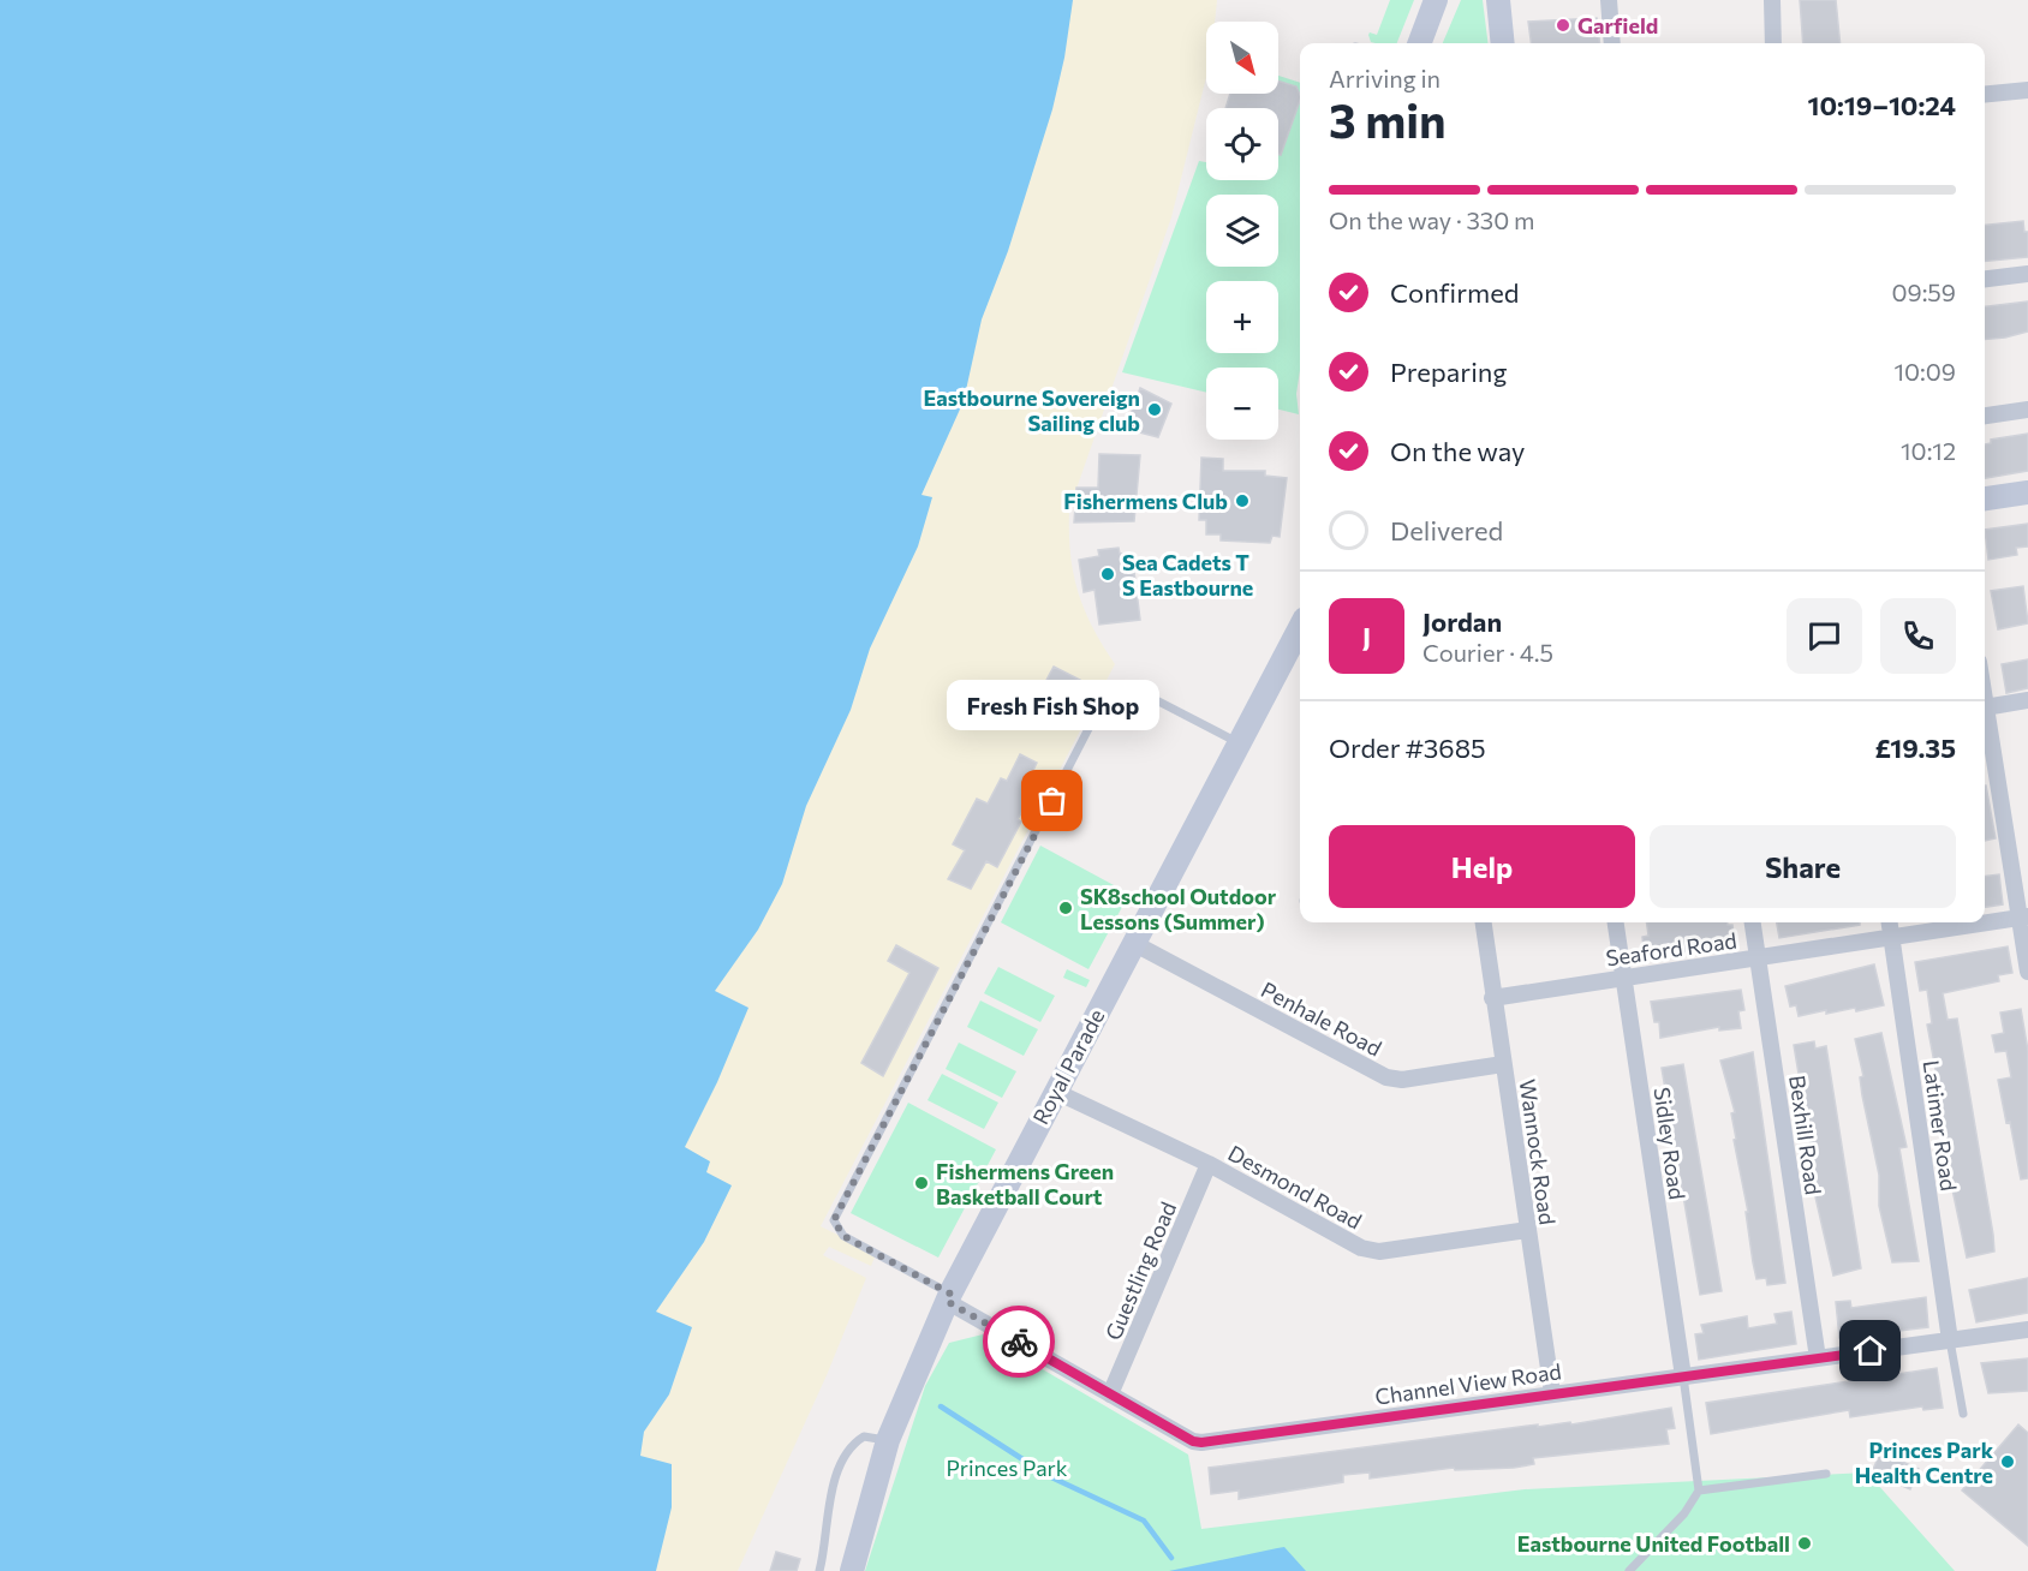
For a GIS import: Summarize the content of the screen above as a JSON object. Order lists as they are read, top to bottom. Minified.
{"streets":{"street":["Seaford Road","Penhale Road","Royal Parade","Latimer Road","Bexhill Road","Sidley Road","Wannock Road","Desmond Road","Guestling Road","Channel View Road"]},"crossings":[["Seaford Road","Latimer Road"],["Seaford Road","Bexhill Road"],["Seaford Road","Sidley Road"],["Seaford Road","Wannock Road"],["Penhale Road","Royal Parade"],["Penhale Road","Wannock Road"],["Royal Parade","Desmond Road"],["Royal Parade","Channel View Road"],["Latimer Road","Channel View Road"],["Bexhill Road","Channel View Road"],["Sidley Road","Channel View Road"],["Wannock Road","Desmond Road"],["Wannock Road","Channel View Road"],["Desmond Road","Guestling Road"],["Guestling Road","Channel View Road"]],"parks":["Princes Park"],"places":["Garfield","Eastbourne Sovereign Sailing club","Fishermens Club","Sea Cadets T S Eastbourne","Fresh Fish Shop","SK8school Outdoor Lessons (Summer)","Fishermens Green Basketball Court","Princes Park Health Centre","Eastbourne United Football"],"north":"bottom right","page":{"map_buttons":["+","−"],"heading":["3 min","Arriving in","10:19–10:24"],"panel":["Jordan","Courier · 4.5","Order #3685","£19.35"],"bar":"On the way · 330 m","list":[["Confirmed","09:59"],["Preparing","10:09"],["On the way","10:12"],"Delivered"],"round":"J","bubble":"Fresh Fish Shop","buttons":["Help","Share"]}}
